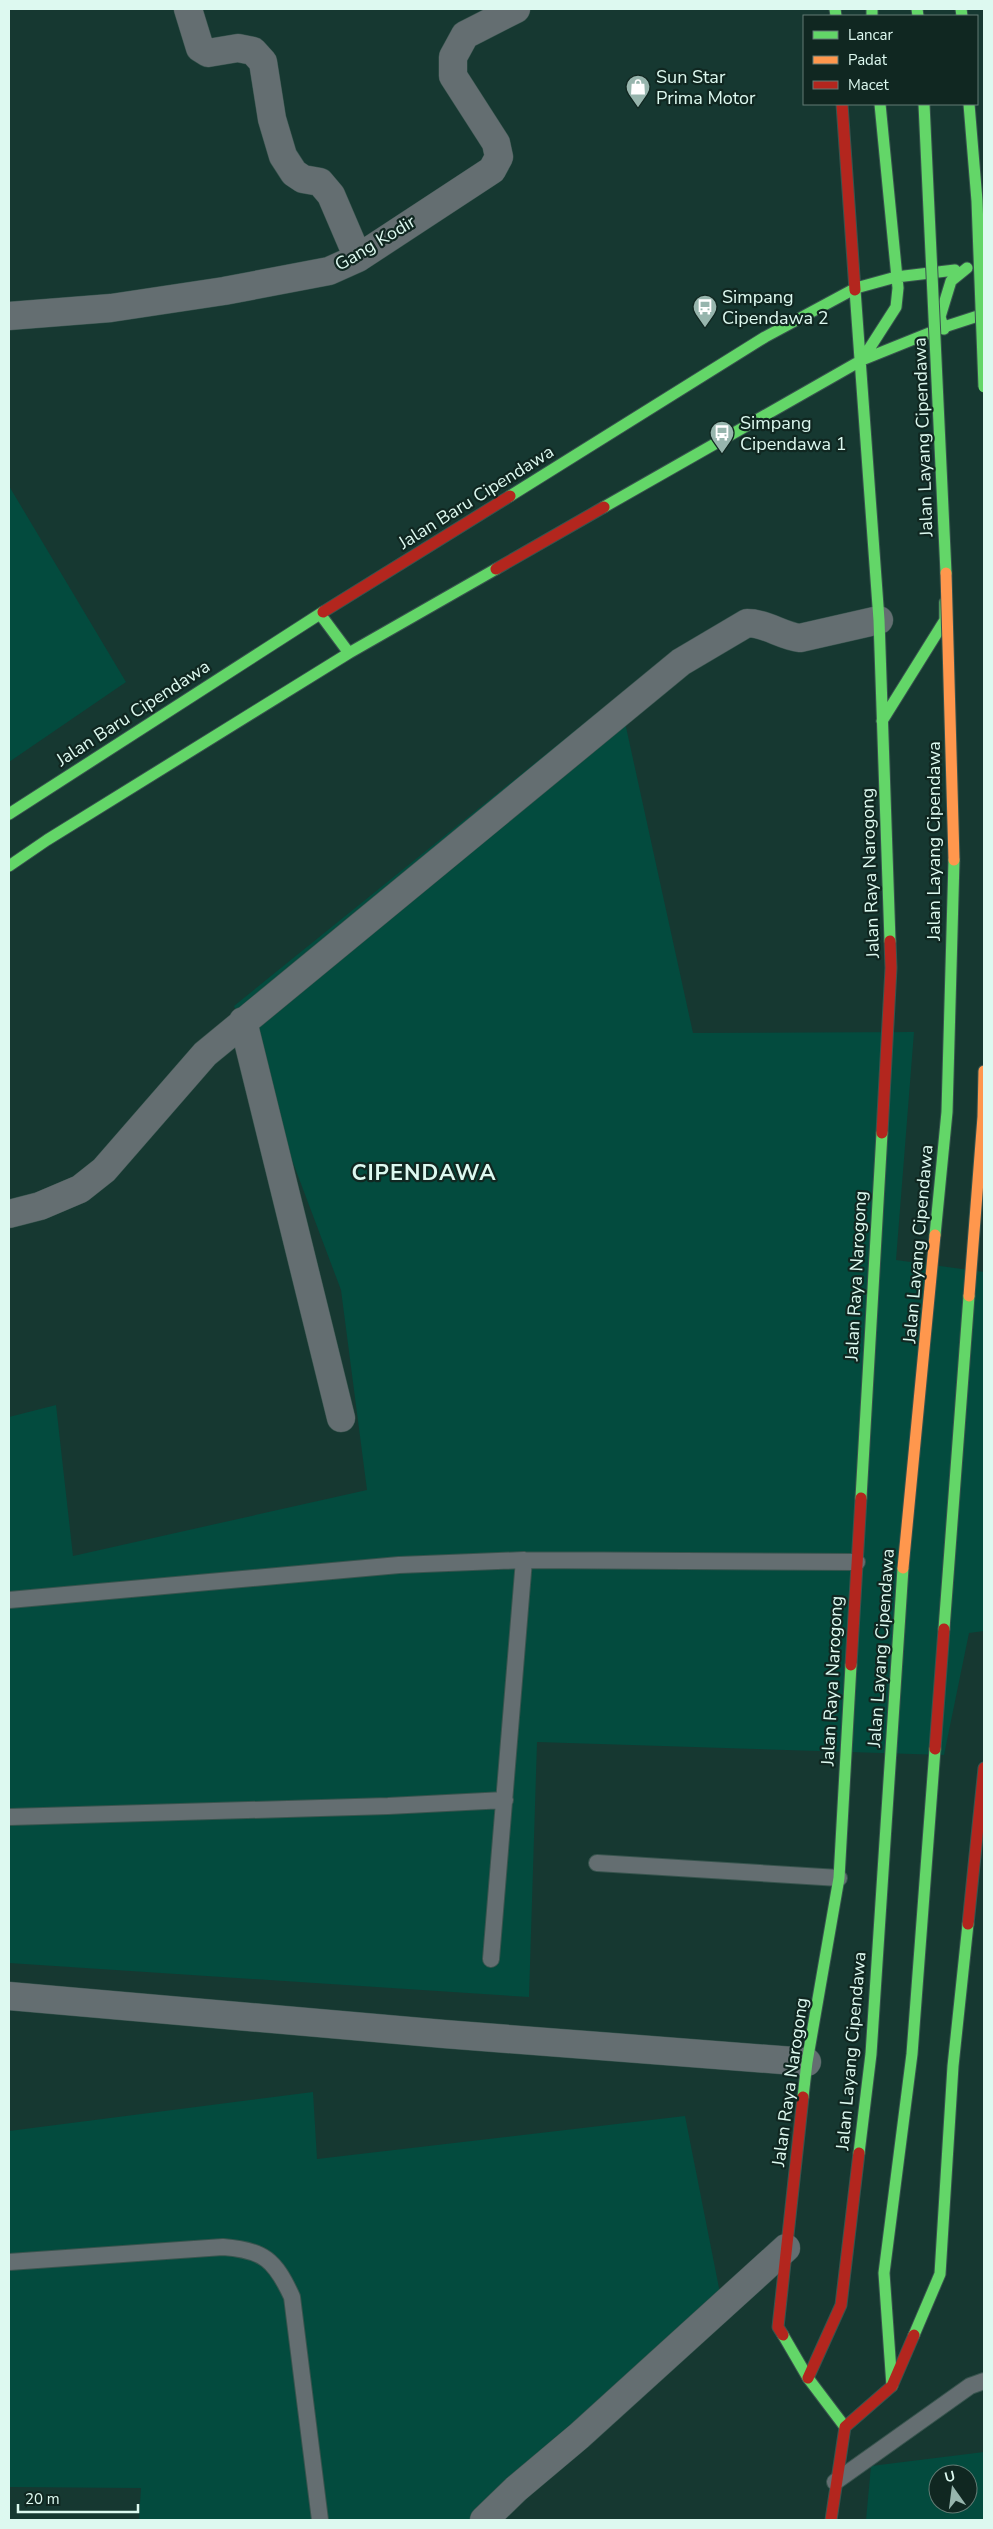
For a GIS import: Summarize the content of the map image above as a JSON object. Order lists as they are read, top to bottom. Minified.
{"streets":{"main road":["Jalan Layang Cipendawa","Jalan Baru Cipendawa","Jalan Raya Narogong"],"street":["Gang Kodir"]},"crossings":[["Jalan Layang Cipendawa","Jalan Raya Narogong"],["Jalan Baru Cipendawa","Jalan Raya Narogong"]],"districts":["CIPENDAWA"],"places":{"shop":["Sun Star Prima Motor"],"bus stop":["Simpang Cipendawa 2","Simpang Cipendawa 1"]},"legend":["Lancar","Padat","Macet"],"scale_bar":"20 m","north":"top"}
